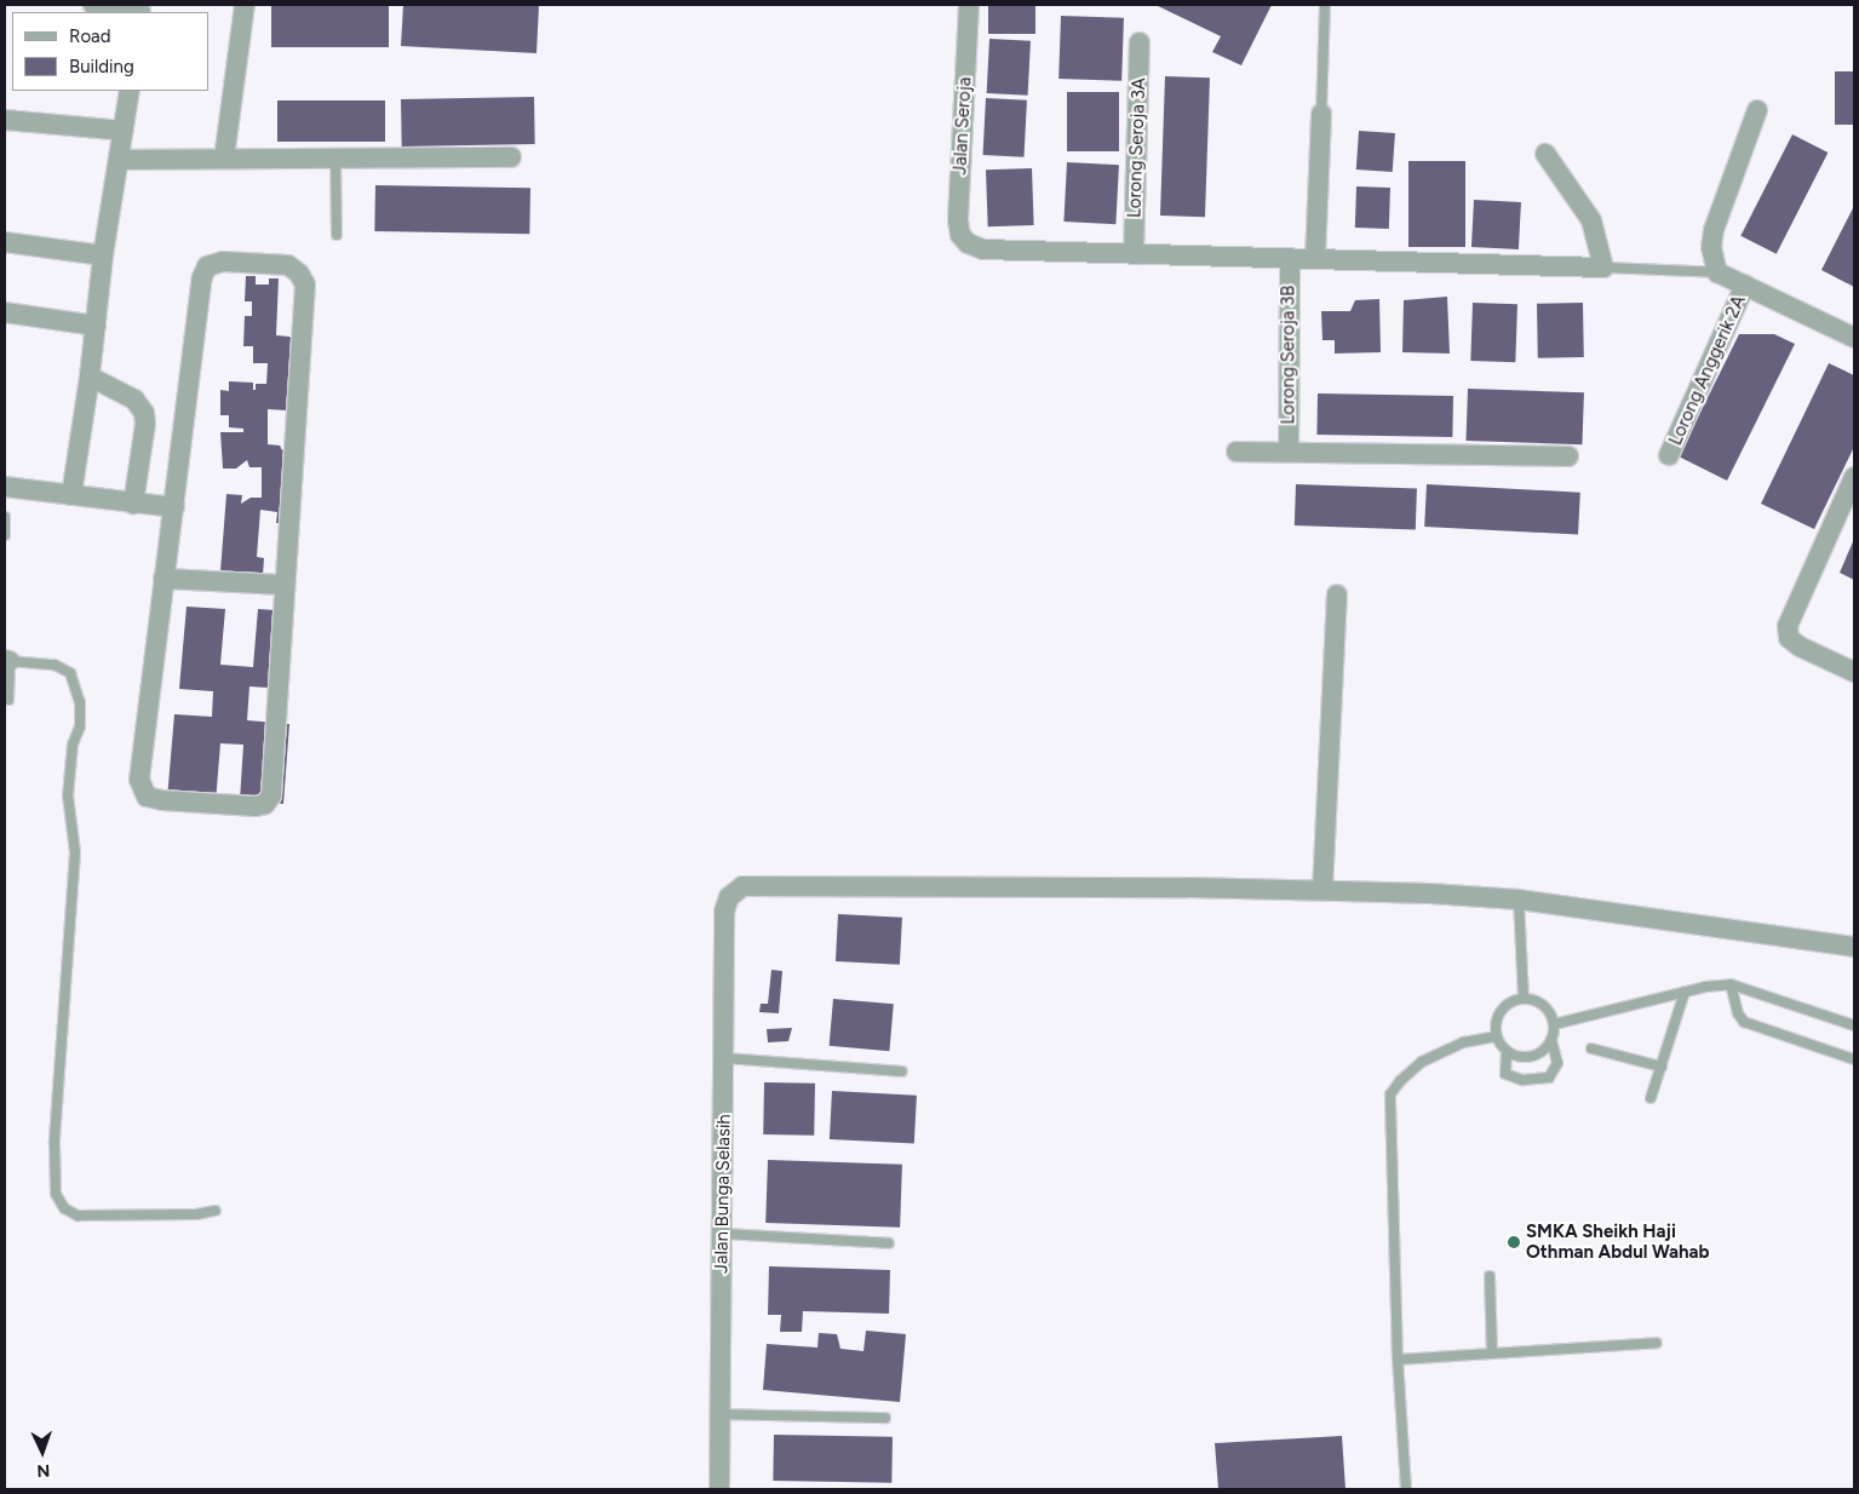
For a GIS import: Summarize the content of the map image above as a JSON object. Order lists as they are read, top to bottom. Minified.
{"streets":{"street":["Jalan Seroja","Lorong Seroja 3A","Lorong Seroja 3B","Lorong Anggerik 2A","Jalan Bunga Selasih"]},"crossings":[["Jalan Seroja","Lorong Seroja 3A"]],"places":["SMKA Sheikh Haji Othman Abdul Wahab"],"legend":["Road","Building"],"north":"bottom"}
